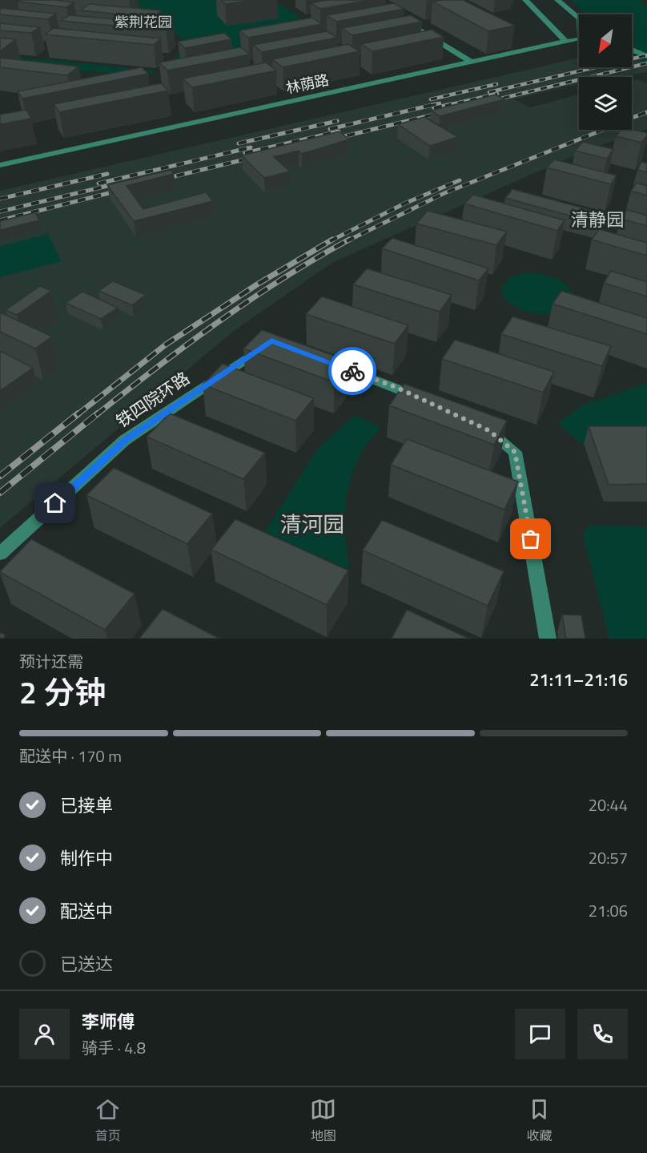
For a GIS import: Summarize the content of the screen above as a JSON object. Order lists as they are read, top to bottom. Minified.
{"streets":{"street":["林荫路","铁四院环路"]},"districts":["紫荆花园","清静园","清河园"],"north":"bottom left","page":{"heading":["2 分钟","预计还需","21:11–21:16"],"panel":["李师傅","骑手 · 4.8"],"bar":"配送中 · 170 m","list":[["已接单","20:44"],["制作中","20:57"],["配送中","21:06"],"已送达"],"tabs":["首页","地图","收藏"]}}
